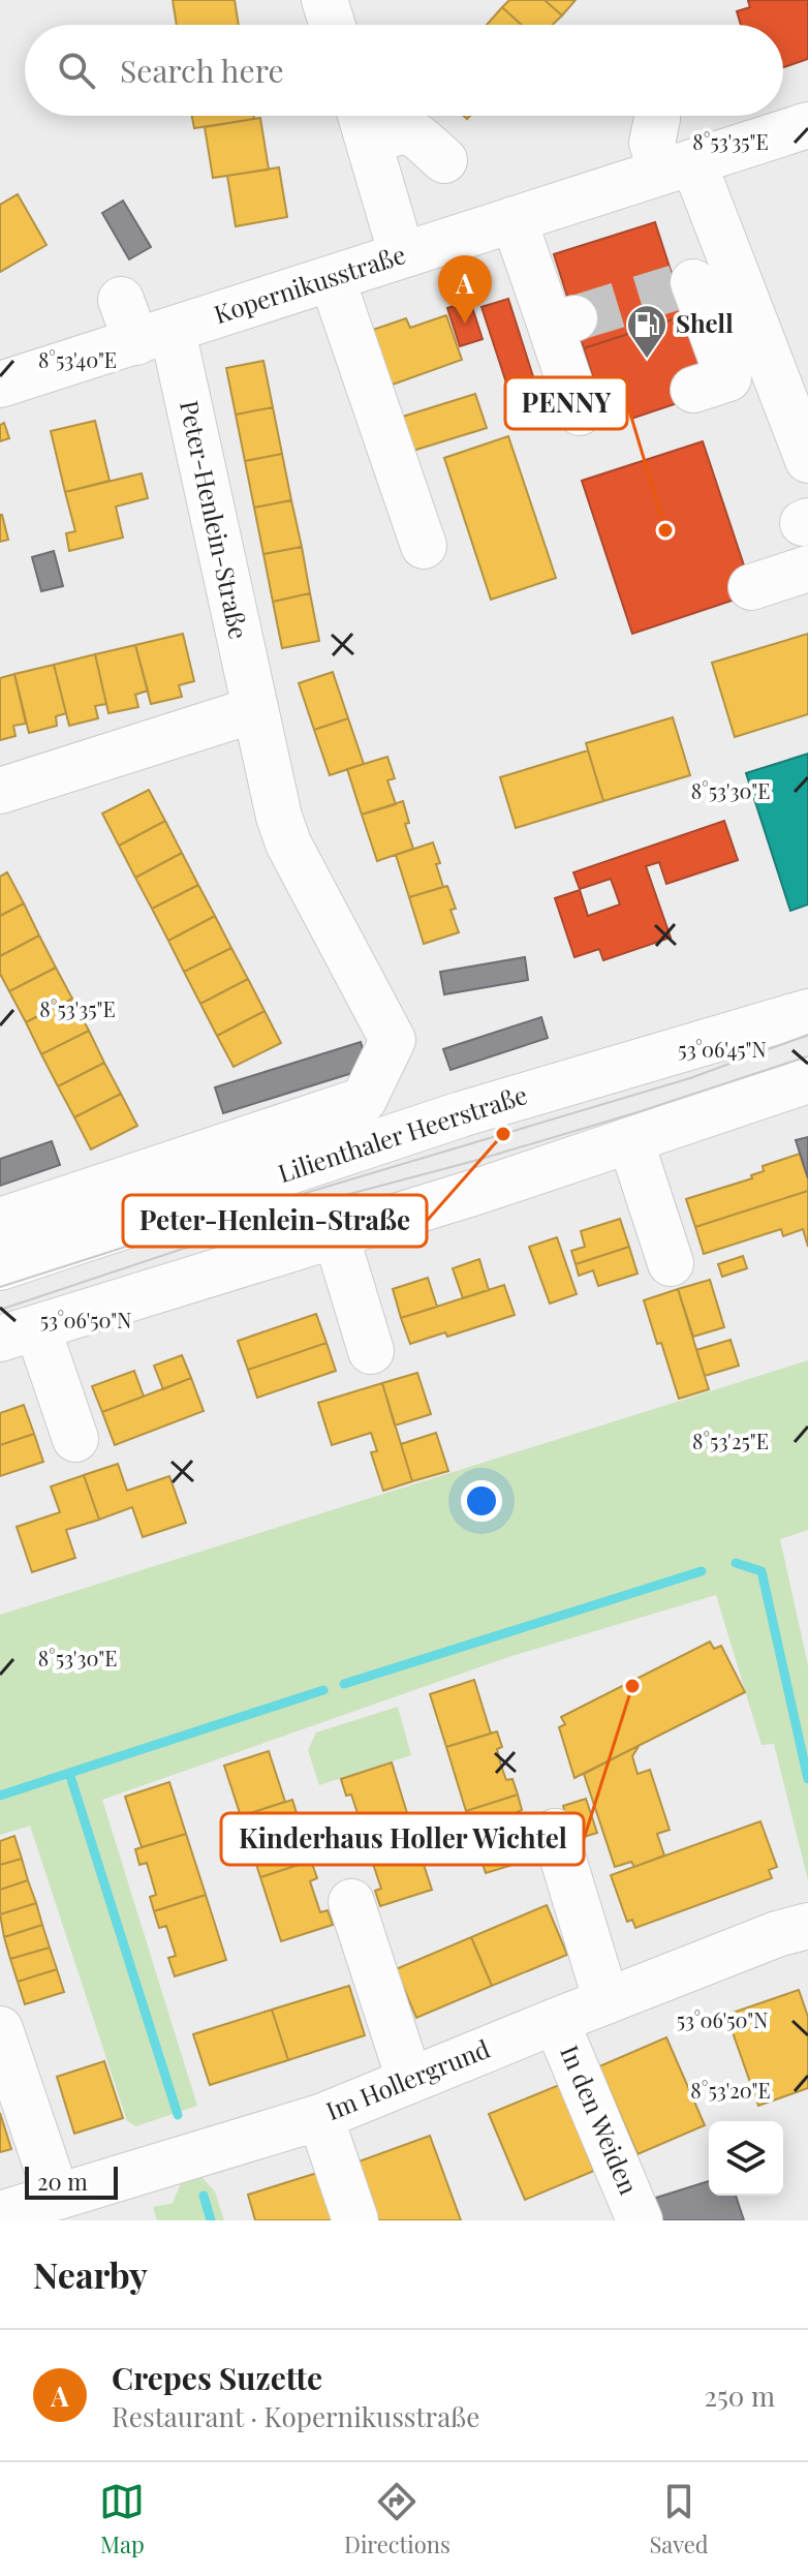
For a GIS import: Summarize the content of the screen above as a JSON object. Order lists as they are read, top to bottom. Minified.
{"streets":{"street":["Kopernikusstraße","Peter-Henlein-Straße","Lilienthaler Heerstraße","Im Hollergrund","In den Weiden"]},"crossings":[["Kopernikusstraße","Peter-Henlein-Straße"],["Im Hollergrund","In den Weiden"]],"places":{"fuel station":["Shell"],"other":["PENNY","Peter-Henlein-Straße","Kinderhaus Holler Wichtel"]},"scale_bar":"20 m","page":{"search":"Search here","pins":"A","scale":"20 m","heading":"Nearby","list":[{"mark":"A","name":"Crepes Suzette","note":"Restaurant · Kopernikusstraße","value":"250 m"}],"nav":["Map","Directions","Saved"]},"coordinates":["8°53'35\"E","8°53'40\"E","8°53'30\"E","53°06'45\"N","53°06'50\"N","8°53'25\"E","8°53'20\"E"]}
